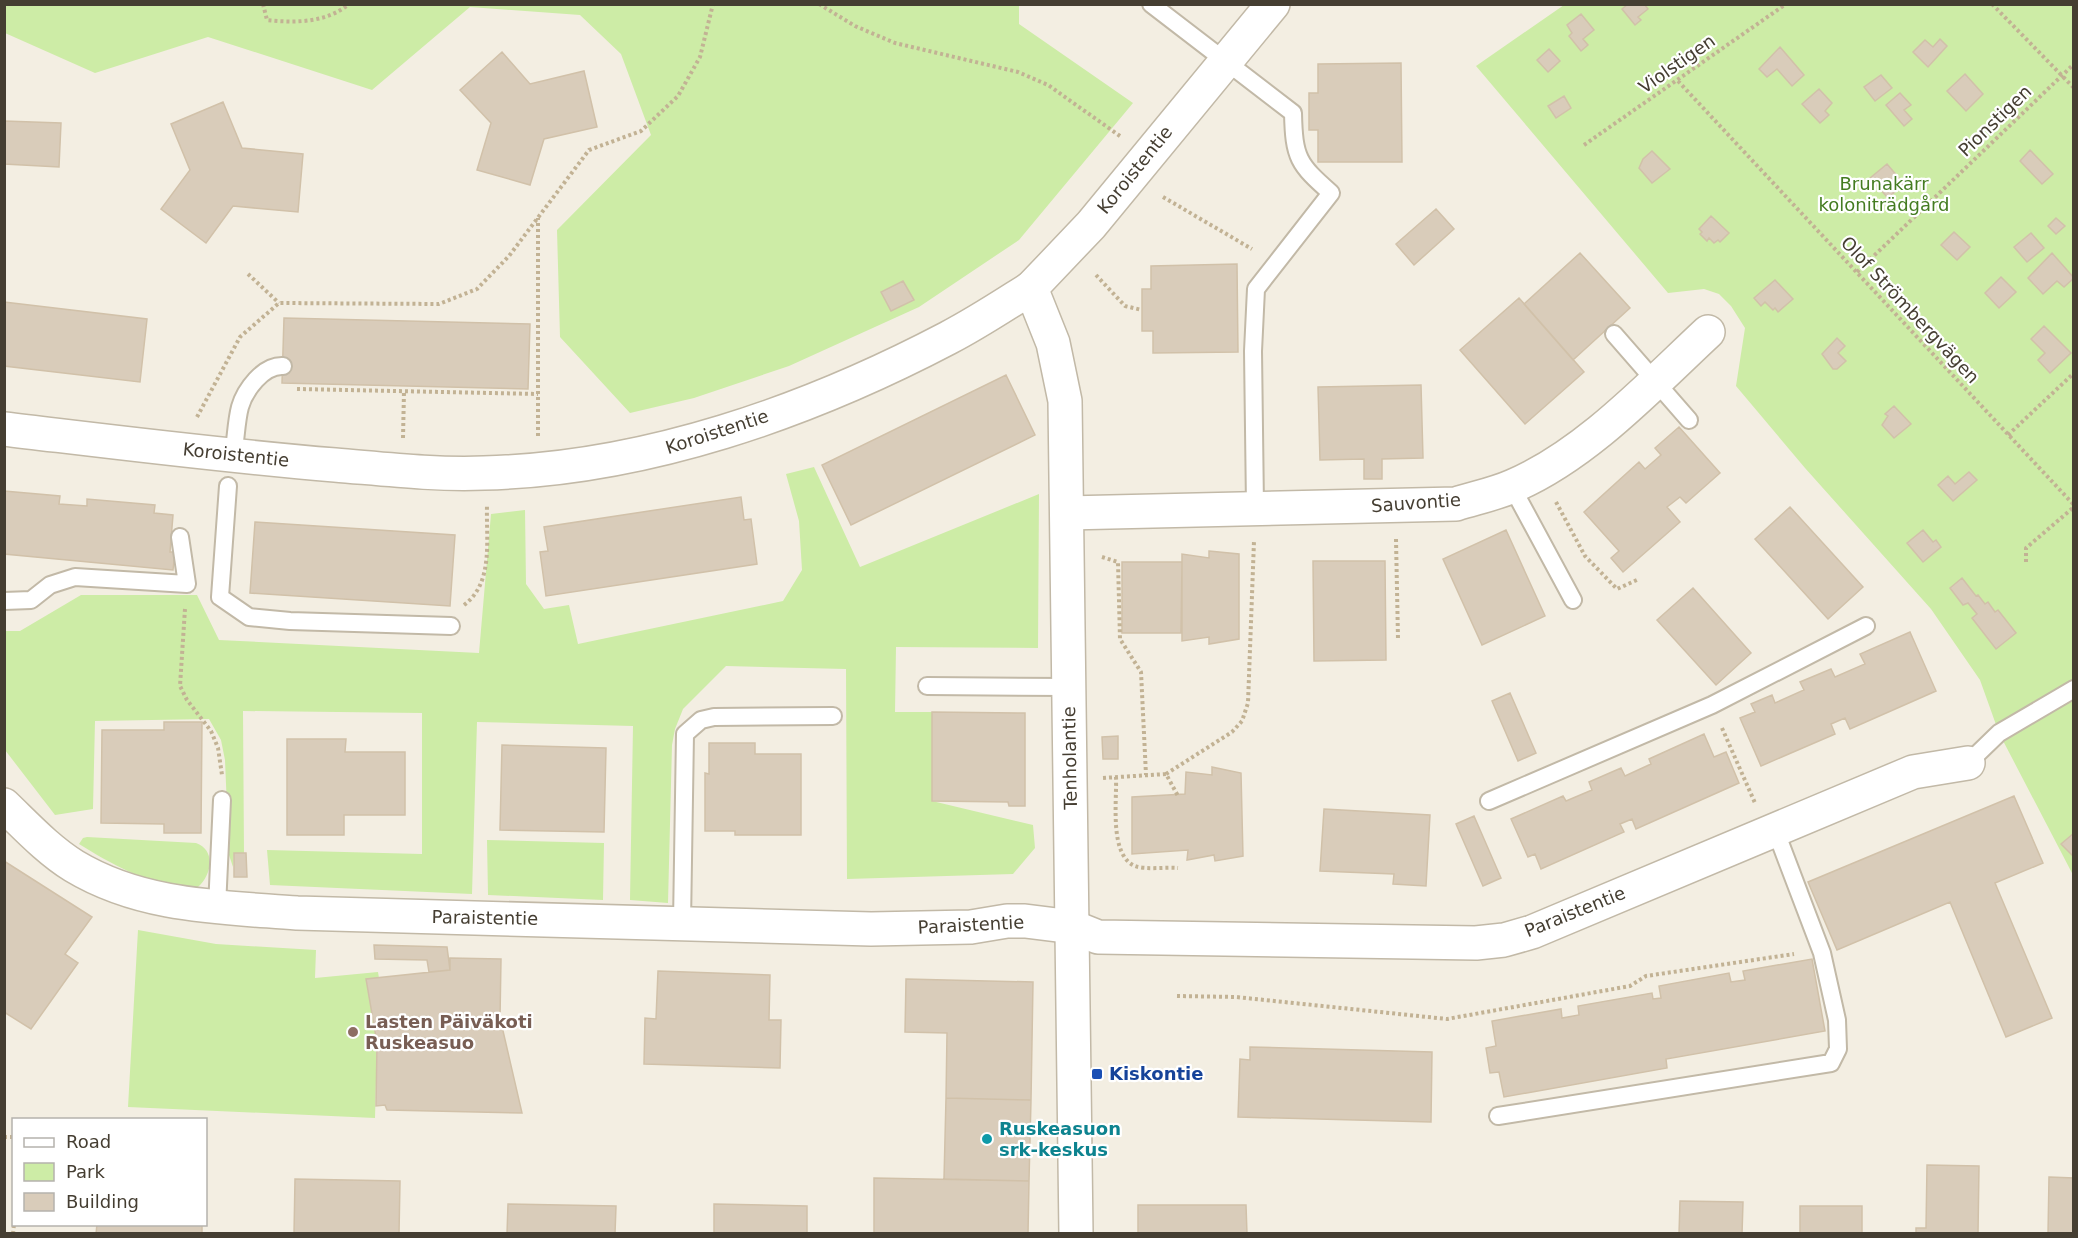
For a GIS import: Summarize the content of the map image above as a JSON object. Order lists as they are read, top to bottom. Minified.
{"streets":{"street":["Koroistentie","Sauvontie","Tenholantie","Paraistentie"],"path":["Violstigen","Pionstigen","Olof Strömbergvägen"]},"crossings":[["Violstigen","Olof Strömbergvägen"],["Pionstigen","Olof Strömbergvägen"],["Koroistentie","Tenholantie"],["Sauvontie","Tenholantie"],["Tenholantie","Paraistentie"]],"parks":["Brunakärr koloniträdgård"],"places":{"other":["Lasten Päiväkoti Ruskeasuo","Ruskeasuon srk-keskus"],"transit":["Kiskontie"]},"legend":["Road","Park","Building"]}
